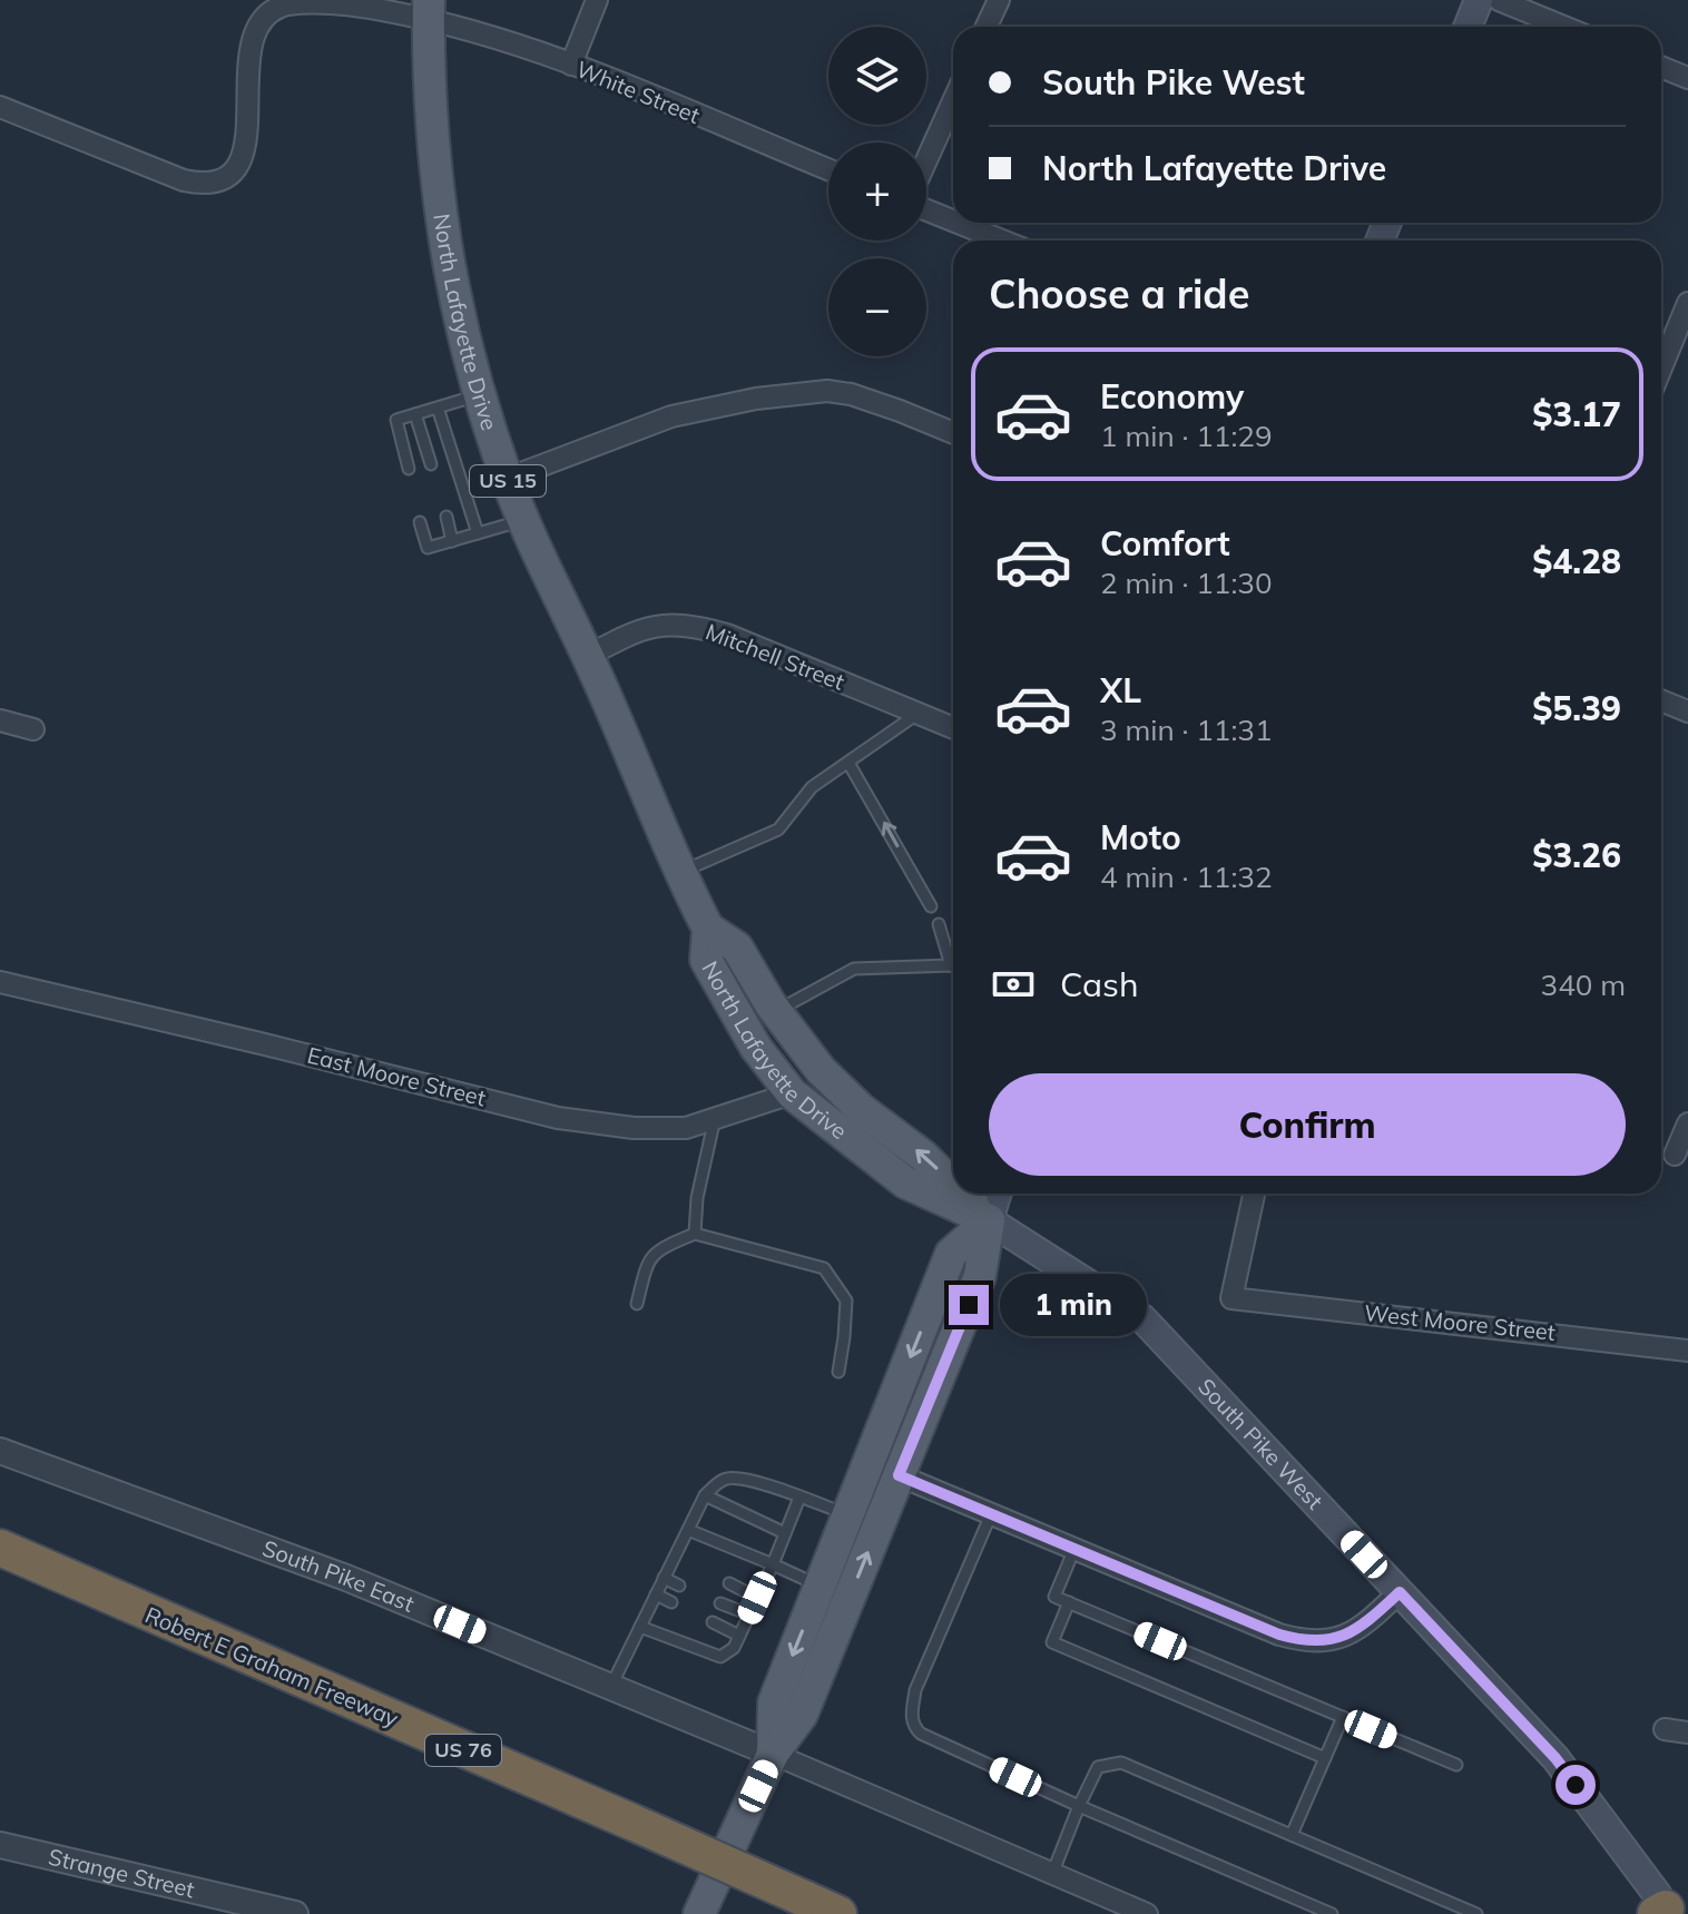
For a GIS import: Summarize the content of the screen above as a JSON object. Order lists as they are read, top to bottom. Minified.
{"streets":{"highway":["Robert E Graham Freeway","US 76"],"main road":["North Lafayette Drive","US 15","South Pike West"],"street":["White Street","Mitchell Street","East Moore Street","West Moore Street","South Pike East","Strange Street"]},"crossings":[["White Street","North Lafayette Drive"],["North Lafayette Drive","Mitchell Street"],["North Lafayette Drive","East Moore Street"],["North Lafayette Drive","South Pike West"]],"page":{"map_buttons":["+","−"],"banner":["South Pike West","North Lafayette Drive"],"heading":"Choose a ride","list":[{"name":"Economy","note":"1 min · 11:29","value":"$3.17"},{"name":"Comfort","note":"2 min · 11:30","value":"$4.28"},{"name":"XL","note":"3 min · 11:31","value":"$5.39"},{"name":"Moto","note":"4 min · 11:32","value":"$3.26"}],"pay":["Cash","340 m"],"buttons":"Confirm","bubble":"1 min"}}
